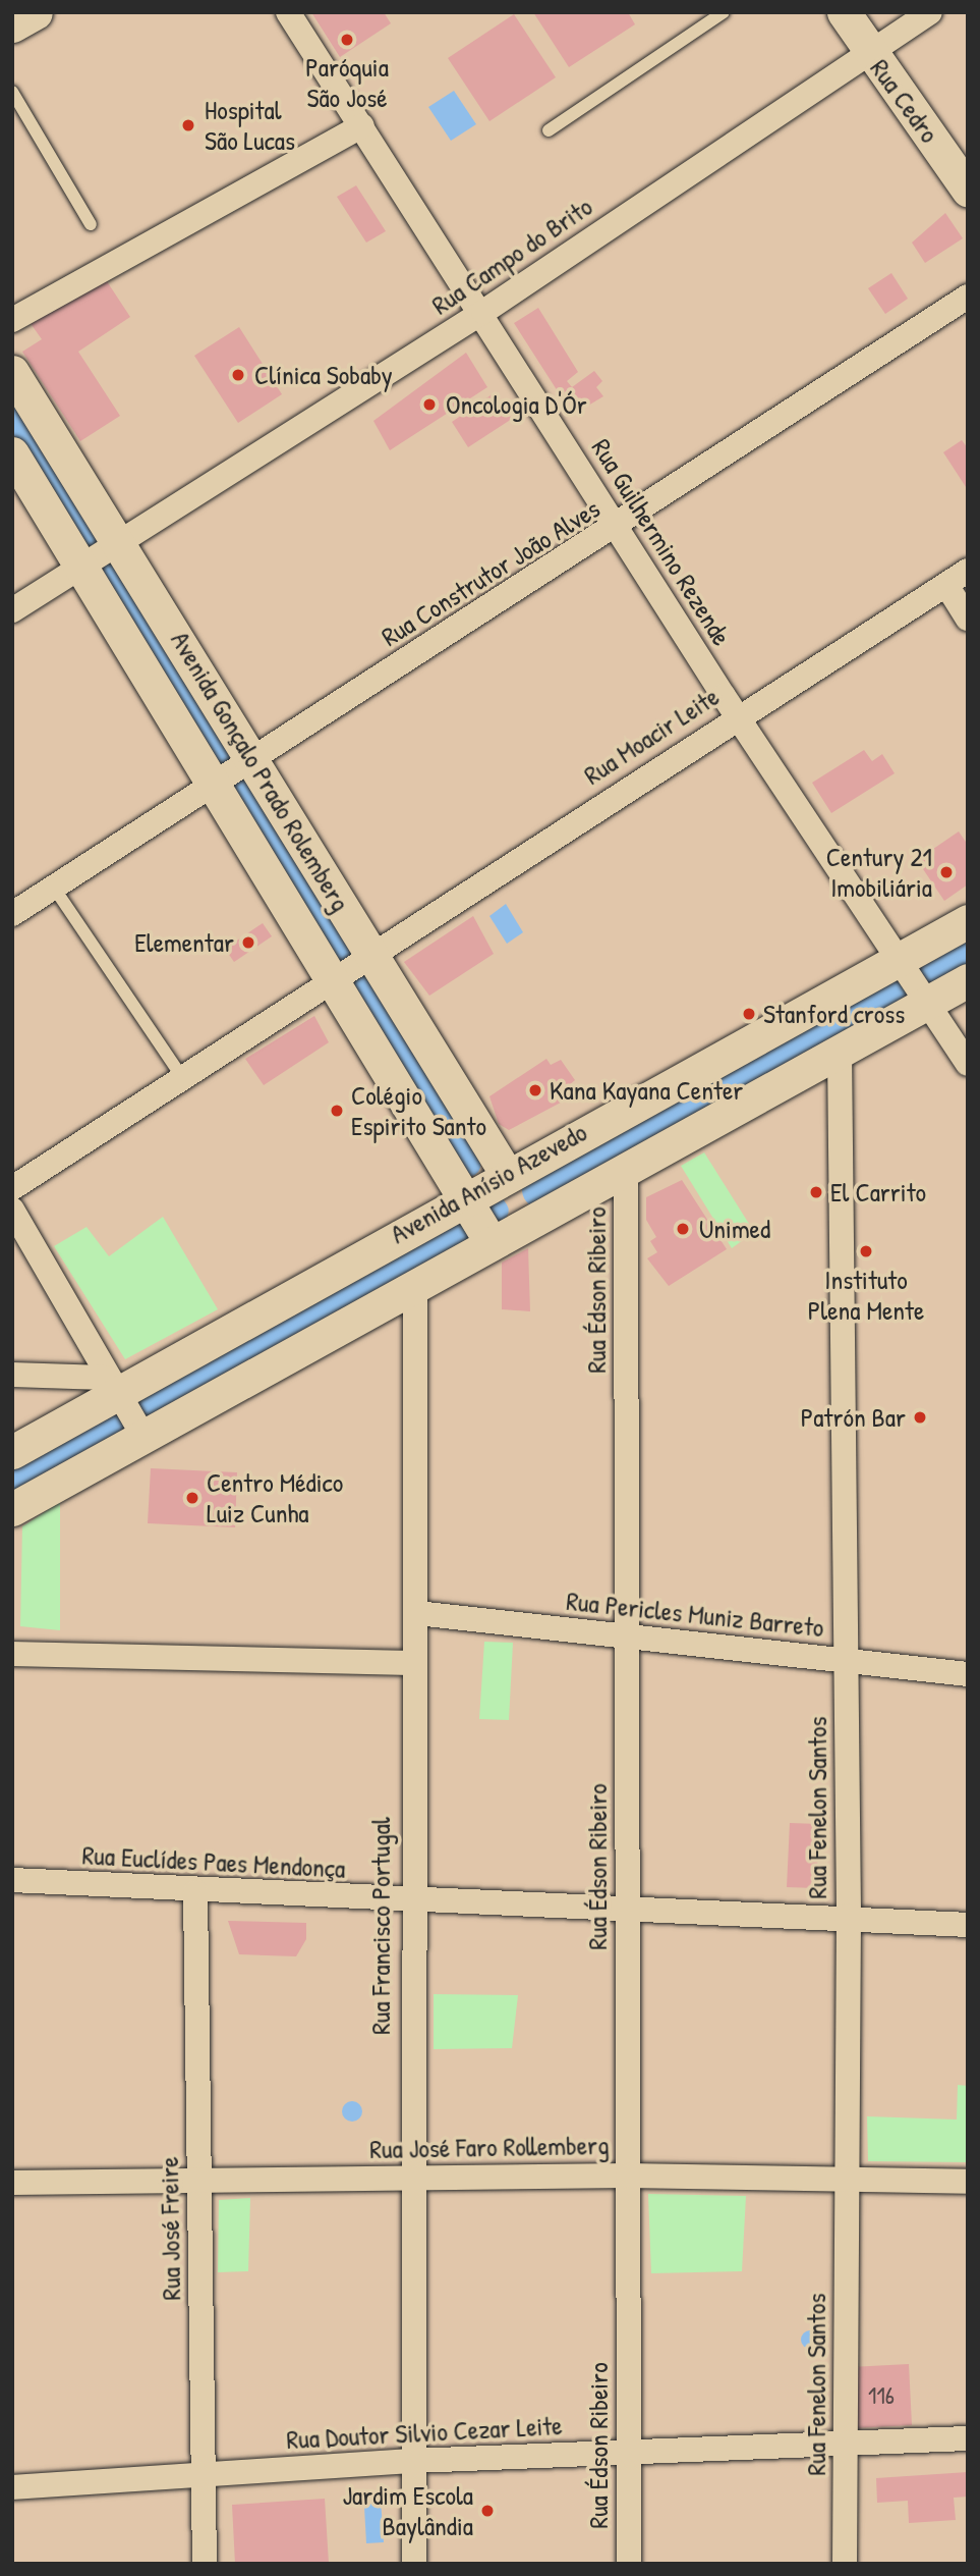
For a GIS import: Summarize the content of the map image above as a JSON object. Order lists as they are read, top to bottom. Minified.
{"streets":{"street":["Rua Cedro","Rua Campo do Brito","Rua Guilhermino Rezende","Rua Construtor João Alves","Rua Moacir Leite","Avenida Gonçalo Prado Rolemberg","Avenida Anísio Azevedo","Rua Édson Ribeiro","Rua Pericles Muniz Barreto","Rua Fenelon Santos","Rua Euclídes Paes Mendonça","Rua Francisco Portugal","Rua José Faro Rollemberg","Rua José Freire","Rua Doutor Silvio Cezar Leite"]},"crossings":[["Rua Cedro","Rua Campo do Brito"],["Rua Campo do Brito","Rua Guilhermino Rezende"],["Rua Campo do Brito","Avenida Gonçalo Prado Rolemberg"],["Rua Guilhermino Rezende","Rua Construtor João Alves"],["Rua Guilhermino Rezende","Rua Moacir Leite"],["Rua Guilhermino Rezende","Avenida Anísio Azevedo"],["Rua Construtor João Alves","Avenida Gonçalo Prado Rolemberg"],["Rua Moacir Leite","Avenida Gonçalo Prado Rolemberg"],["Avenida Gonçalo Prado Rolemberg","Avenida Anísio Azevedo"],["Avenida Anísio Azevedo","Rua Édson Ribeiro"],["Avenida Anísio Azevedo","Rua Fenelon Santos"],["Avenida Anísio Azevedo","Rua Francisco Portugal"],["Rua Édson Ribeiro","Rua Pericles Muniz Barreto"],["Rua Édson Ribeiro","Rua Euclídes Paes Mendonça"],["Rua Édson Ribeiro","Rua José Faro Rollemberg"],["Rua Édson Ribeiro","Rua Doutor Silvio Cezar Leite"],["Rua Pericles Muniz Barreto","Rua Fenelon Santos"],["Rua Pericles Muniz Barreto","Rua Francisco Portugal"],["Rua Fenelon Santos","Rua Euclídes Paes Mendonça"],["Rua Fenelon Santos","Rua José Faro Rollemberg"],["Rua Fenelon Santos","Rua Doutor Silvio Cezar Leite"],["Rua Euclídes Paes Mendonça","Rua Francisco Portugal"],["Rua Euclídes Paes Mendonça","Rua José Freire"],["Rua Francisco Portugal","Rua José Faro Rollemberg"],["Rua Francisco Portugal","Rua Doutor Silvio Cezar Leite"],["Rua José Faro Rollemberg","Rua José Freire"],["Rua José Freire","Rua Doutor Silvio Cezar Leite"]],"places":["Paróquia São José","Hospital São Lucas","Clínica Sobaby","Oncologia D'Ór","Century 21 Imobiliária","Elementar","Stanford cross","Kana Kayana Center","Colégio Espirito Santo","El Carrito","Unimed","Instituto Plena Mente","Patrón Bar","Centro Médico Luiz Cunha","Jardim Escola Baylândia"],"house_numbers":["116"]}
